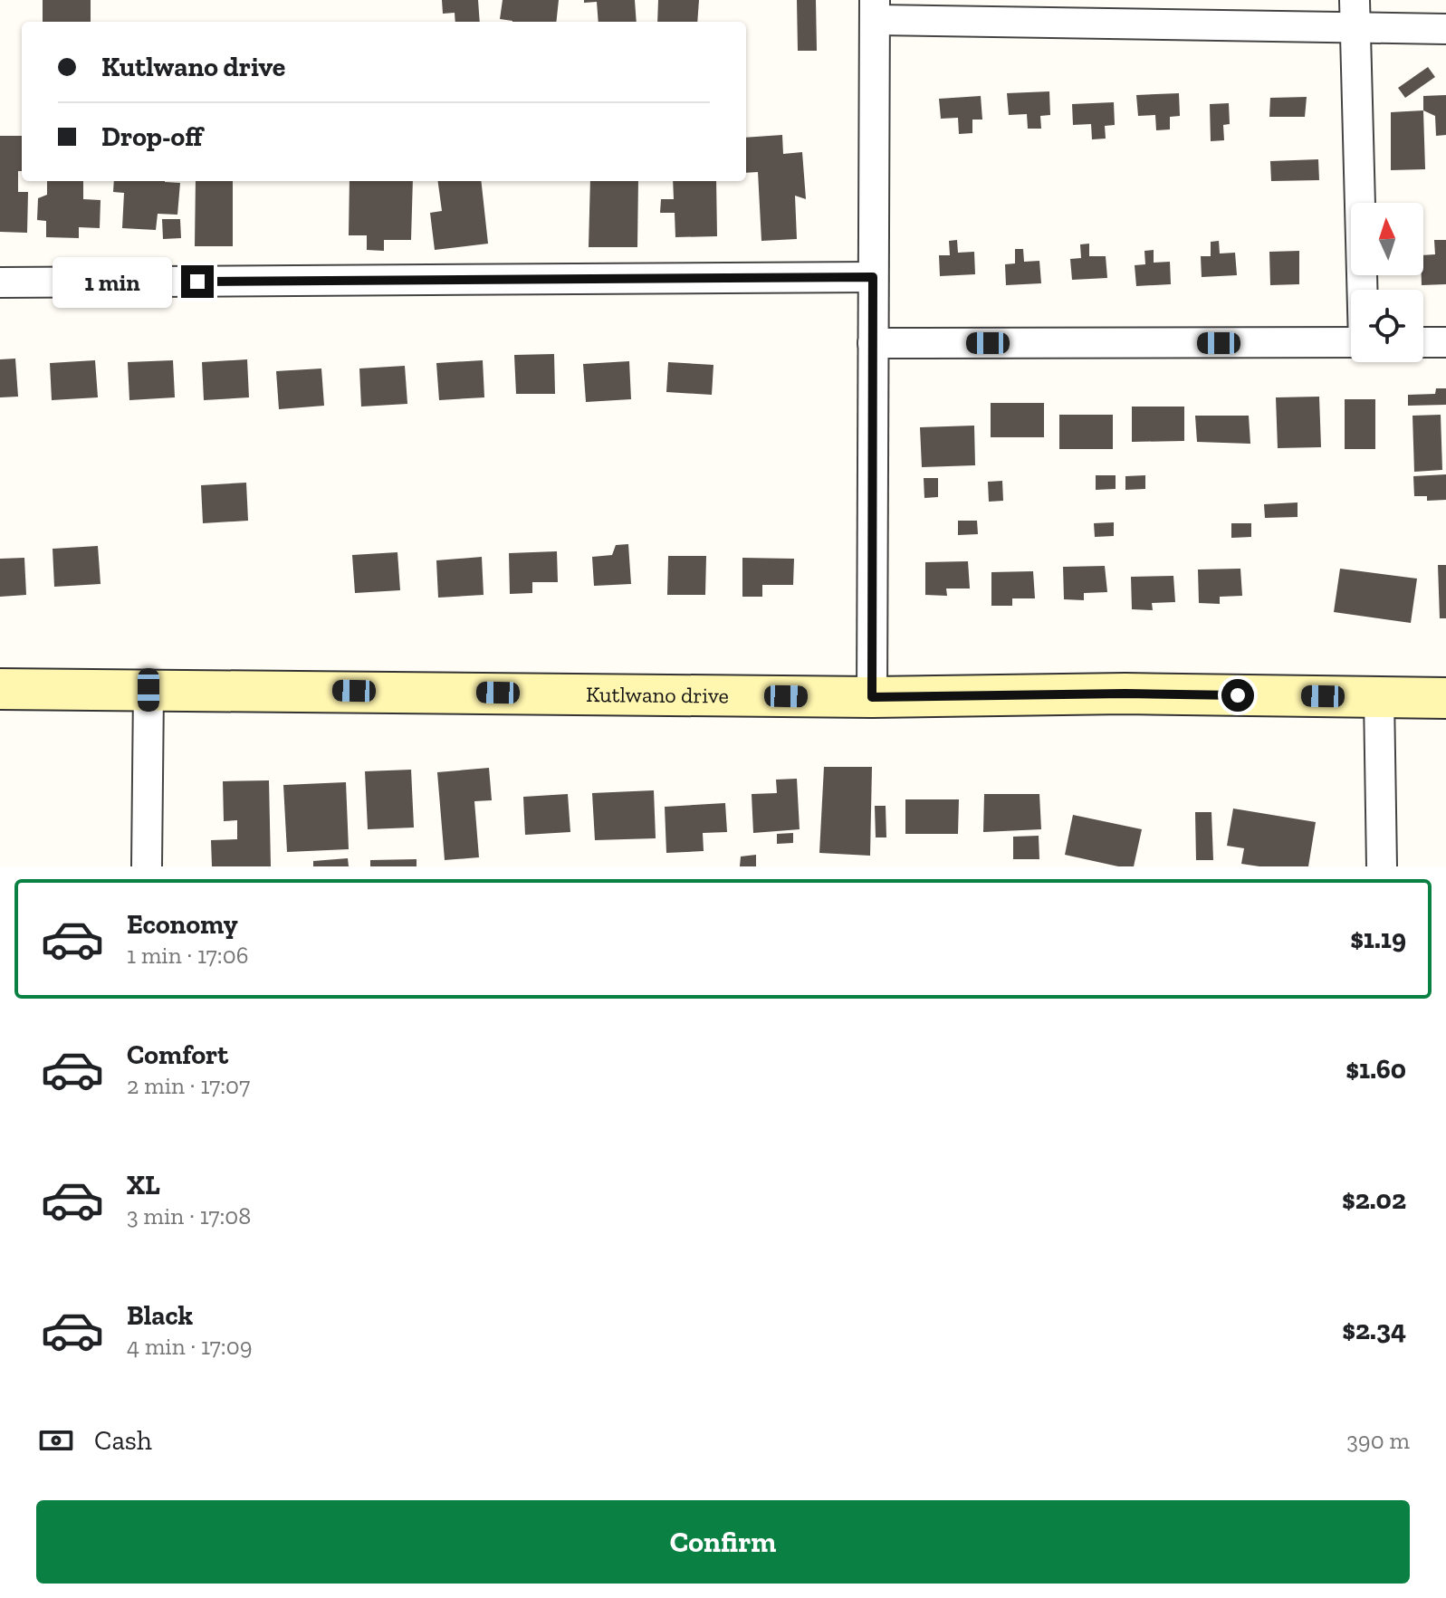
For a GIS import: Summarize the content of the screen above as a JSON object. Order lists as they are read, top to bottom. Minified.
{"streets":{"street":["Kutlwano drive"]},"north":"top","page":{"banner":["Kutlwano drive","Drop-off"],"bubble":"1 min","list":[{"name":"Economy","note":"1 min · 17:06","value":"$1.19"},{"name":"Comfort","note":"2 min · 17:07","value":"$1.60"},{"name":"XL","note":"3 min · 17:08","value":"$2.02"},{"name":"Black","note":"4 min · 17:09","value":"$2.34"}],"pay":["Cash","390 m"],"buttons":"Confirm"}}
